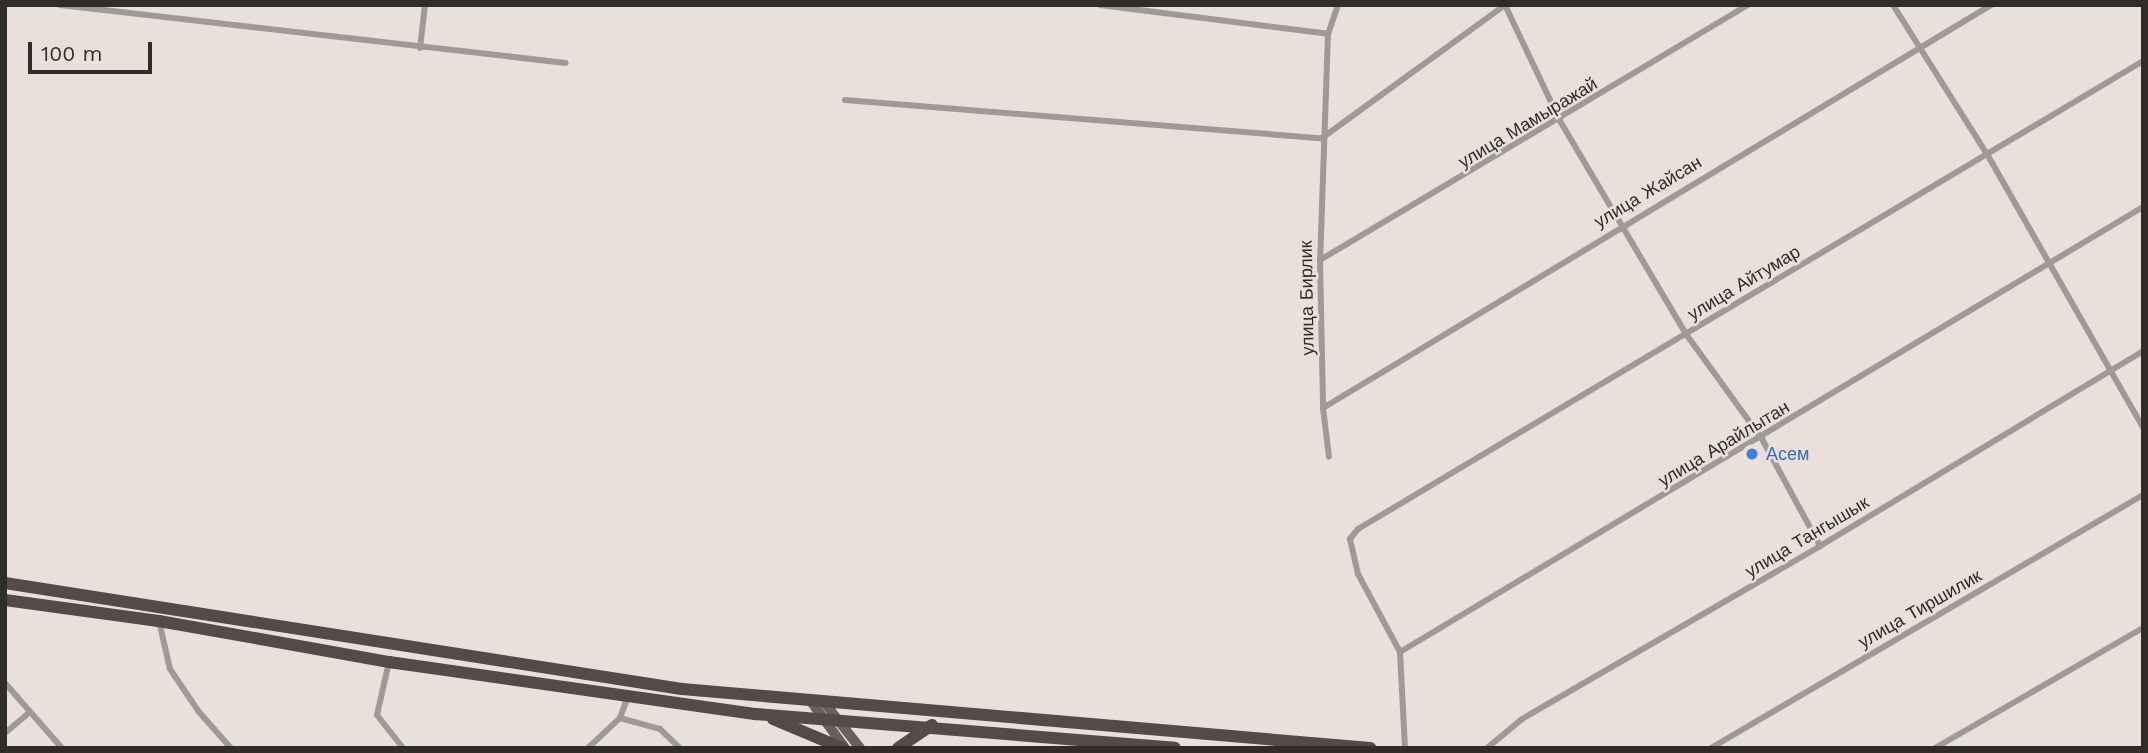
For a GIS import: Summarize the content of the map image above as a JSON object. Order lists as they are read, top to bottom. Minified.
{"streets":{"street":["улица Мамыражай","улица Жайсан","улица Айтумар","улица Бирлик","улица Арайлытан","улица Тангышык","улица Тиршилик"]},"crossings":[["улица Мамыражай","улица Бирлик"],["улица Жайсан","улица Бирлик"],["улица Айтумар","улица Арайлытан"]],"places":["Асем"],"scale_bar":"100 m"}
